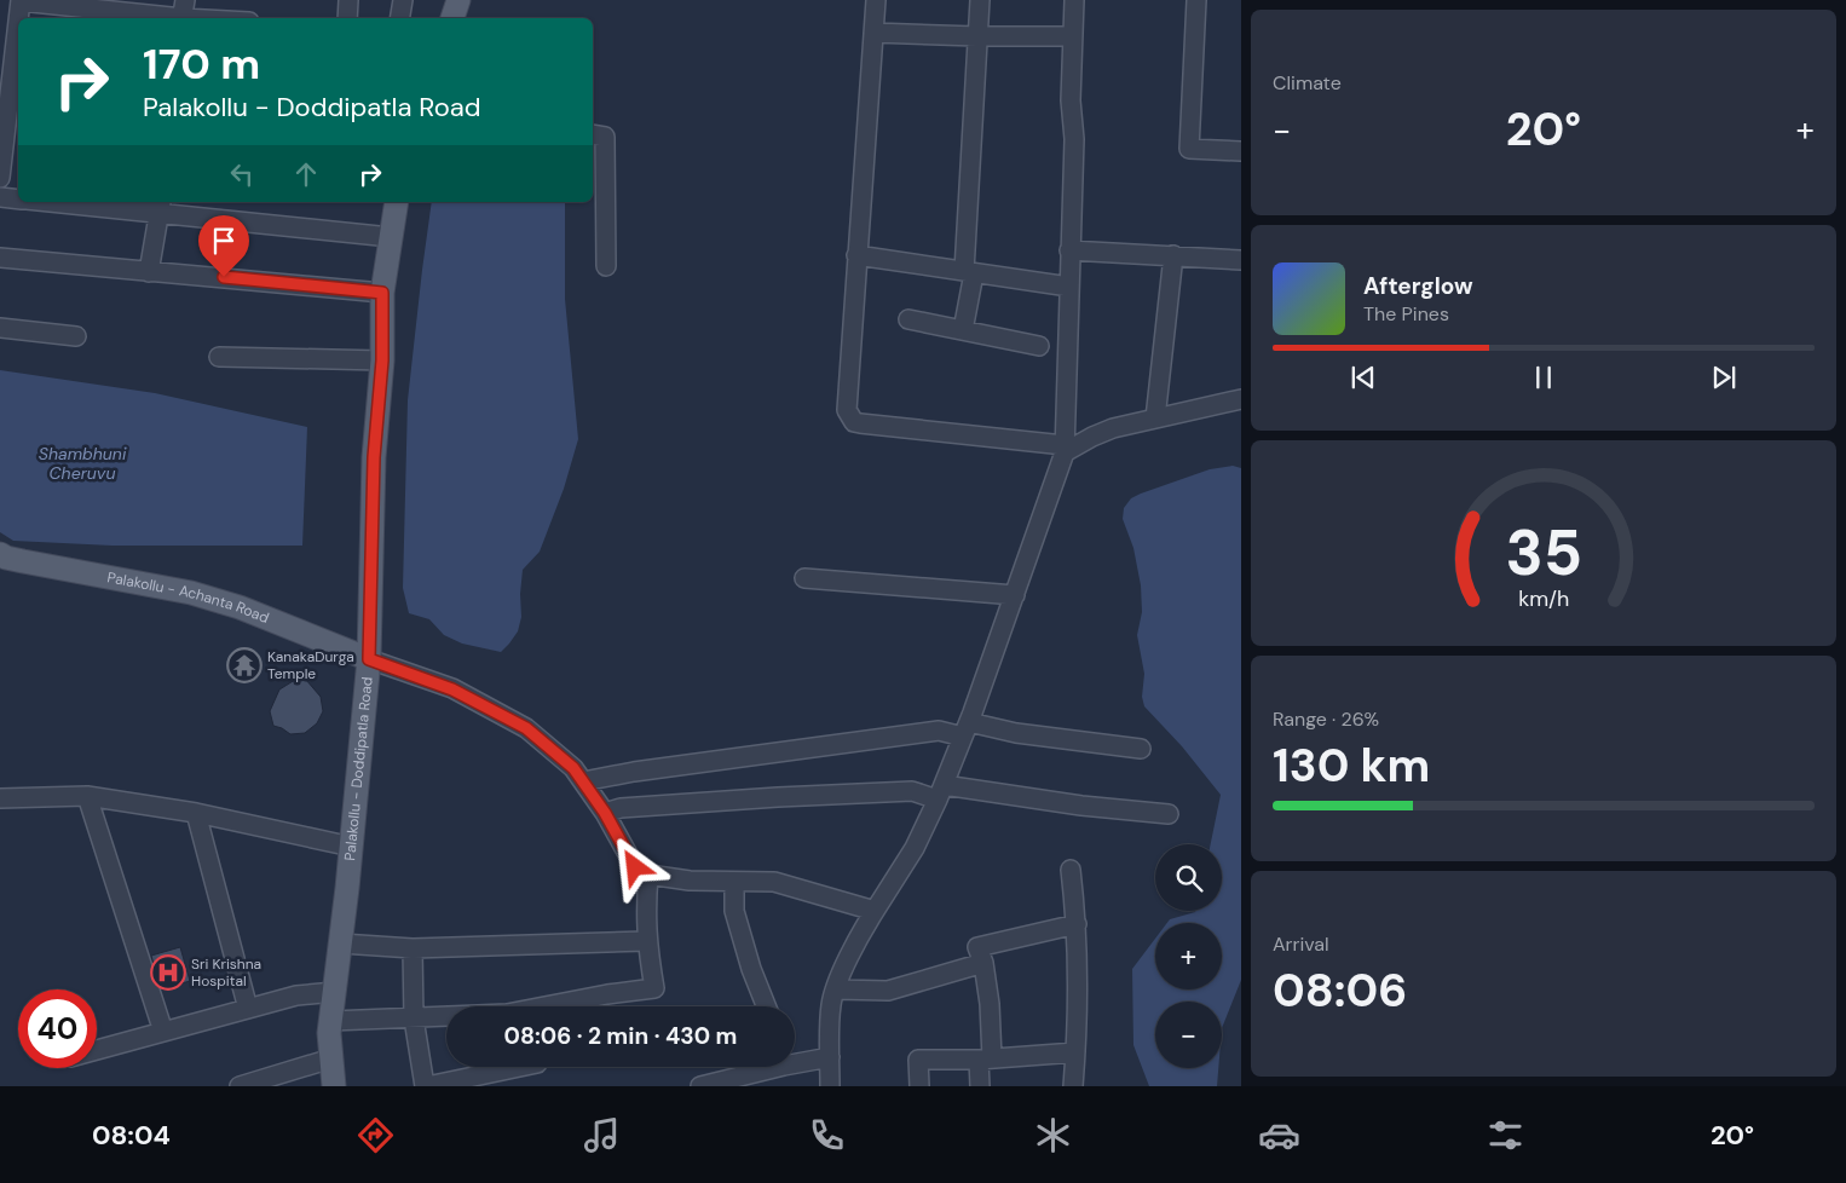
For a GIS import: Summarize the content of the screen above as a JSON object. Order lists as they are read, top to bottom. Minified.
{"streets":{"main road":["Palakollu - Achanta Road","Palakollu - Doddipatla Road"]},"crossings":[["Palakollu - Achanta Road","Palakollu - Doddipatla Road"]],"water":["Shambhuni Cheruvu"],"places":{"temple":["KanakaDurga Temple"],"hospital":["Sri Krishna Hospital"]},"page":{"tile":["Climate",["Range · 26%","130 km"],["Arrival","08:06"]],"turn":["170 m","Palakollu - Doddipatla Road"],"heat":["−","20°","+"],"song":["Afterglow","The Pines"],"map_buttons":["+","−"],"limit":"40","trip":"08:06 · 2 min · 430 m","tabs":["08:04","20°"],"gauge":["35","km/h"]}}
